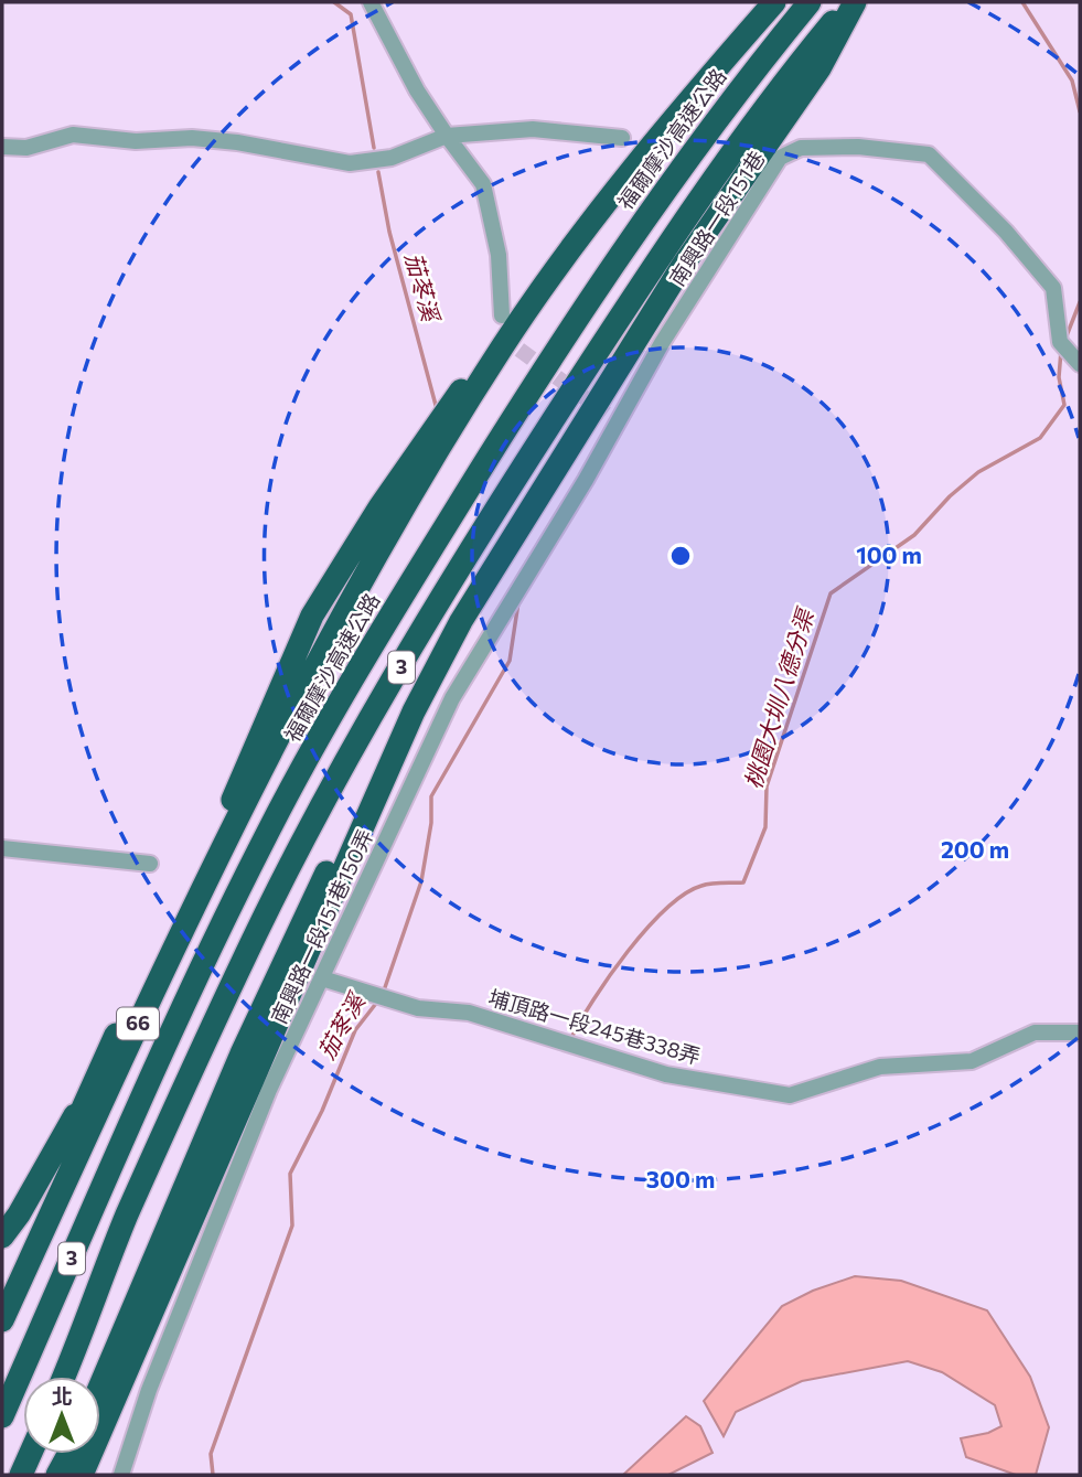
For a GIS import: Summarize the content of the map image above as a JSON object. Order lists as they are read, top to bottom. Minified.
{"streets":{"highway":["福爾摩沙高速公路","3","66"],"street":["南興路一段151巷","南興路一段151巷150弄","埔頂路一段245巷338弄"]},"crossings":[["南興路一段151巷","南興路一段151巷150弄"],["南興路一段151巷150弄","埔頂路一段245巷338弄"]],"water":["茄苳溪","桃園大圳八德分渠"],"north":"top","rings":["100 m","200 m","300 m"]}
